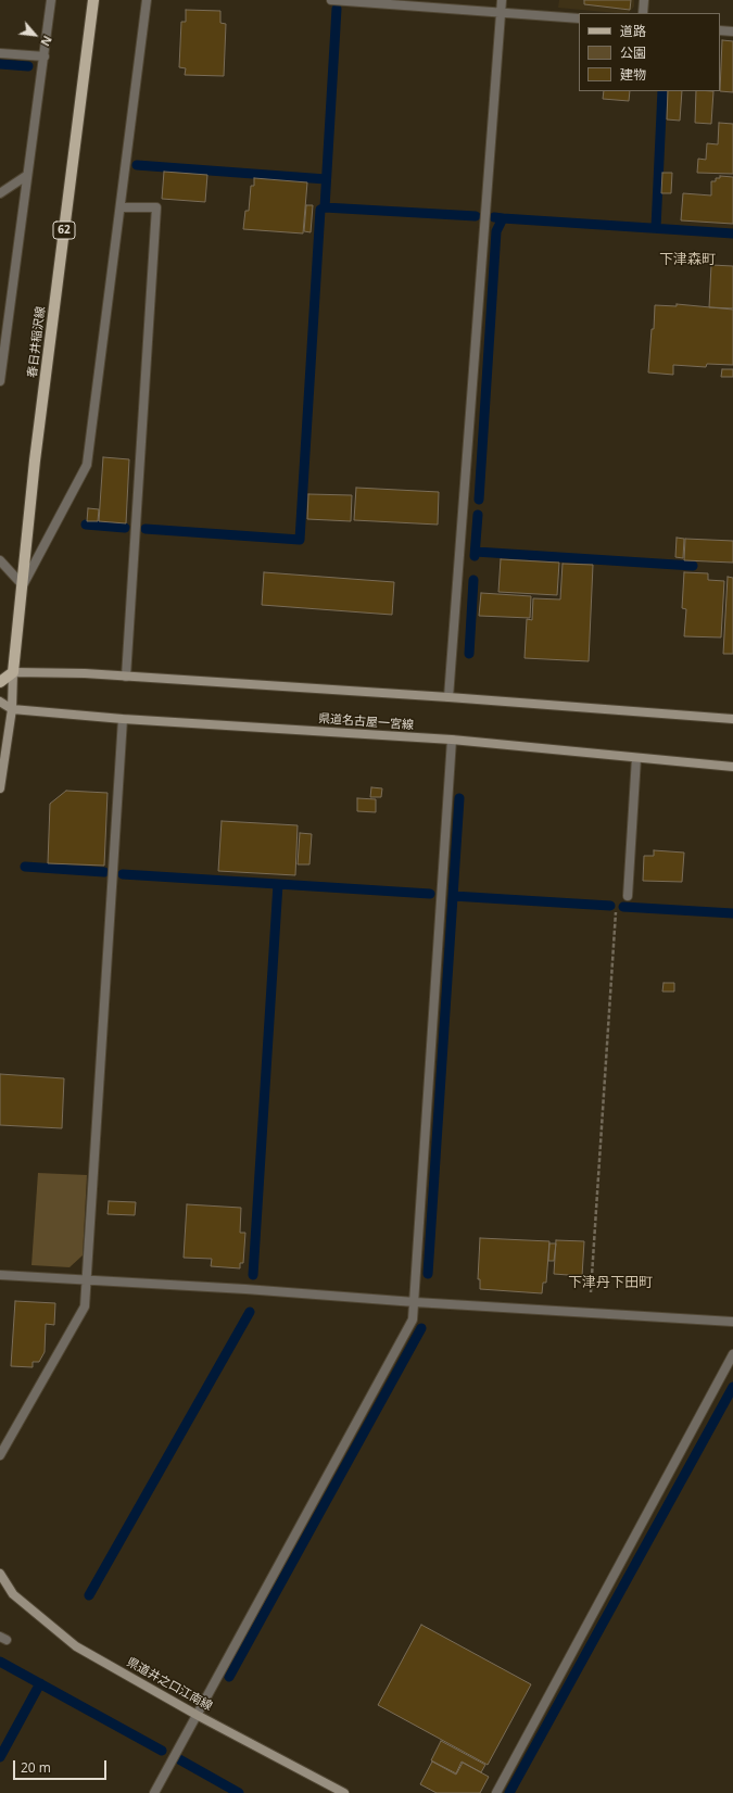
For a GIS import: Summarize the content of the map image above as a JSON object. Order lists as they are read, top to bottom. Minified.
{"streets":{"main road":["62","春日井稲沢線","県道名古屋一宮線","県道井之口江南線"]},"districts":["下津森町","下津丹下田町"],"legend":["道路","公園","建物"],"scale_bar":"20 m","north":"bottom right"}
